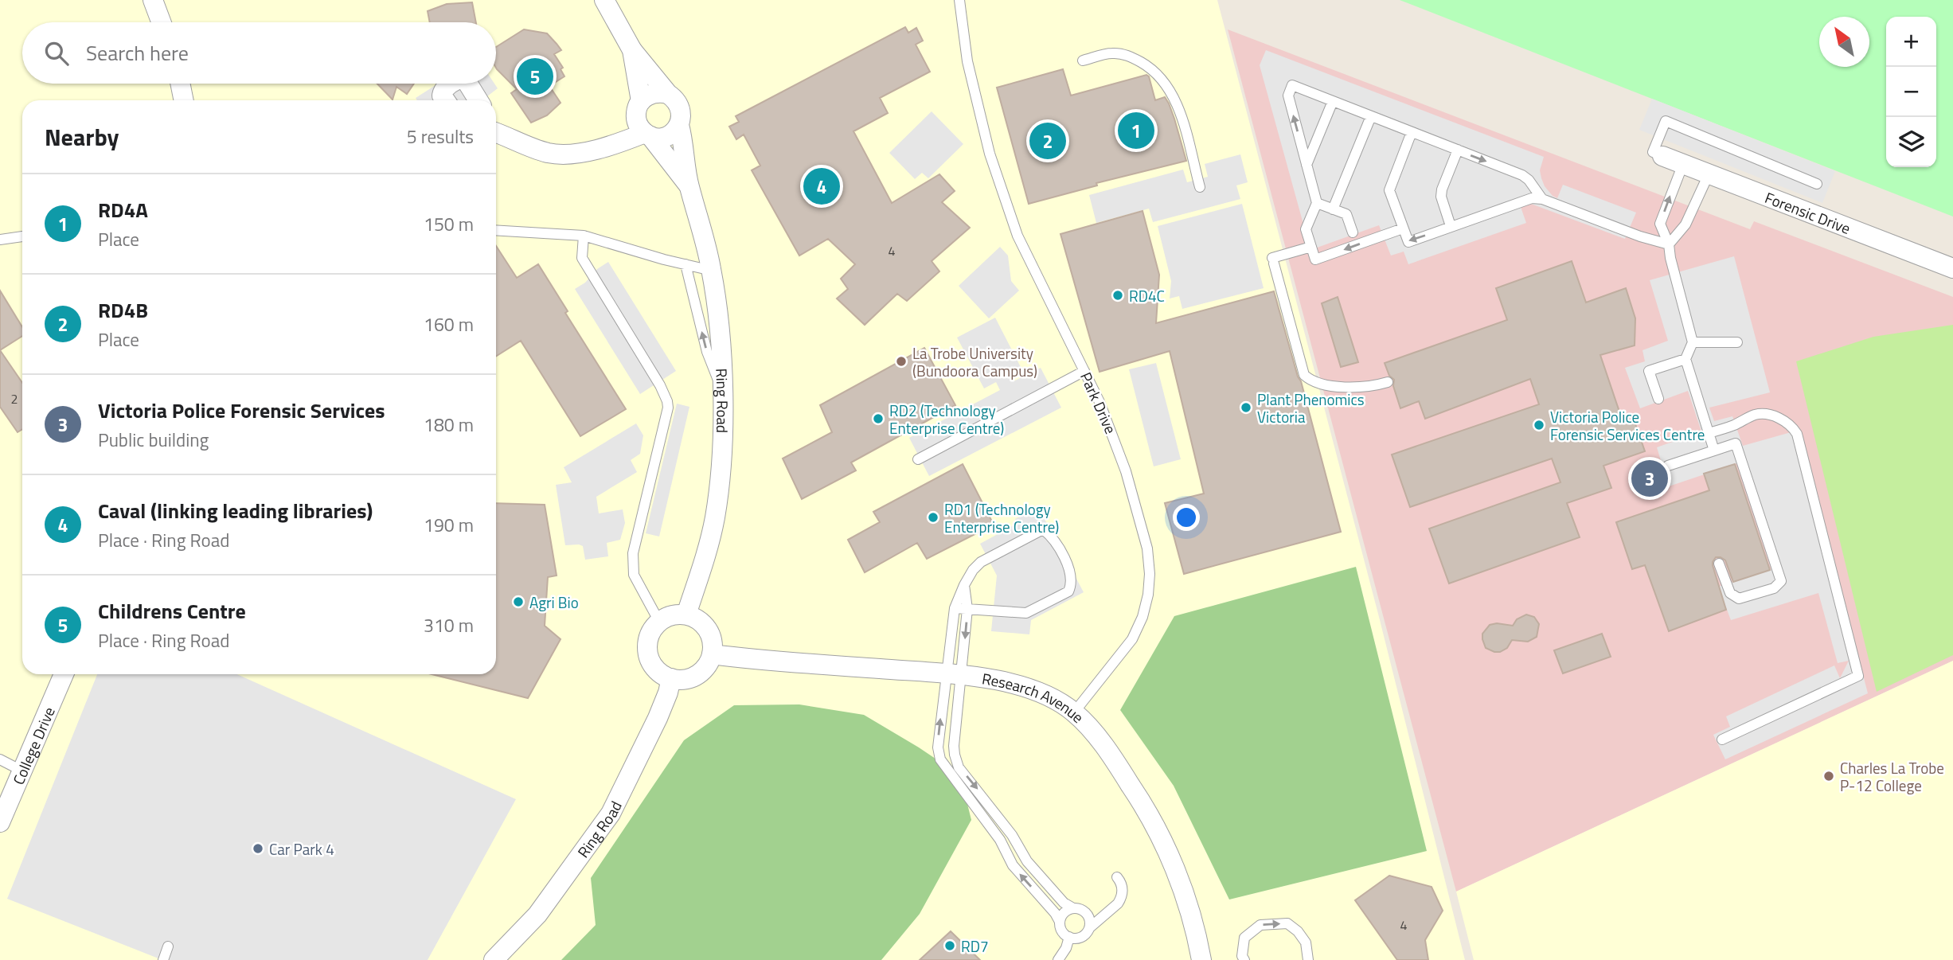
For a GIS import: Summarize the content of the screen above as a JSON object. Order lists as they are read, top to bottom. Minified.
{"streets":{"street":["Forensic Drive","Ring Road","Research Avenue","College Drive"],"lane":["Park Drive"]},"crossings":[["Ring Road","Research Avenue"],["Park Drive","Research Avenue"]],"places":["RD4C","La Trobe University (Bundoora Campus)","Plant Phenomics Victoria","RD2 (Technology Enterprise Centre)","Victoria Police Forensic Services Centre","RD1 (Technology Enterprise Centre)","Agri Bio","Charles La Trobe P-12 College","Car Park 4","RD7"],"house_numbers":["4","2","4"],"north":"top left","page":{"map_buttons":["+","−"],"search":"Search here","pins":["5","1","2","4","3"],"heading":["Nearby","5 results"],"list":[{"mark":"1","name":"RD4A","note":"Place","value":"150 m"},{"mark":"2","name":"RD4B","note":"Place","value":"160 m"},{"mark":"3","name":"Victoria Police Forensic Services","note":"Public building","value":"180 m"},{"mark":"4","name":"Caval (linking leading libraries)","note":"Place · Ring Road","value":"190 m"},{"mark":"5","name":"Childrens Centre","note":"Place · Ring Road","value":"310 m"}]}}
